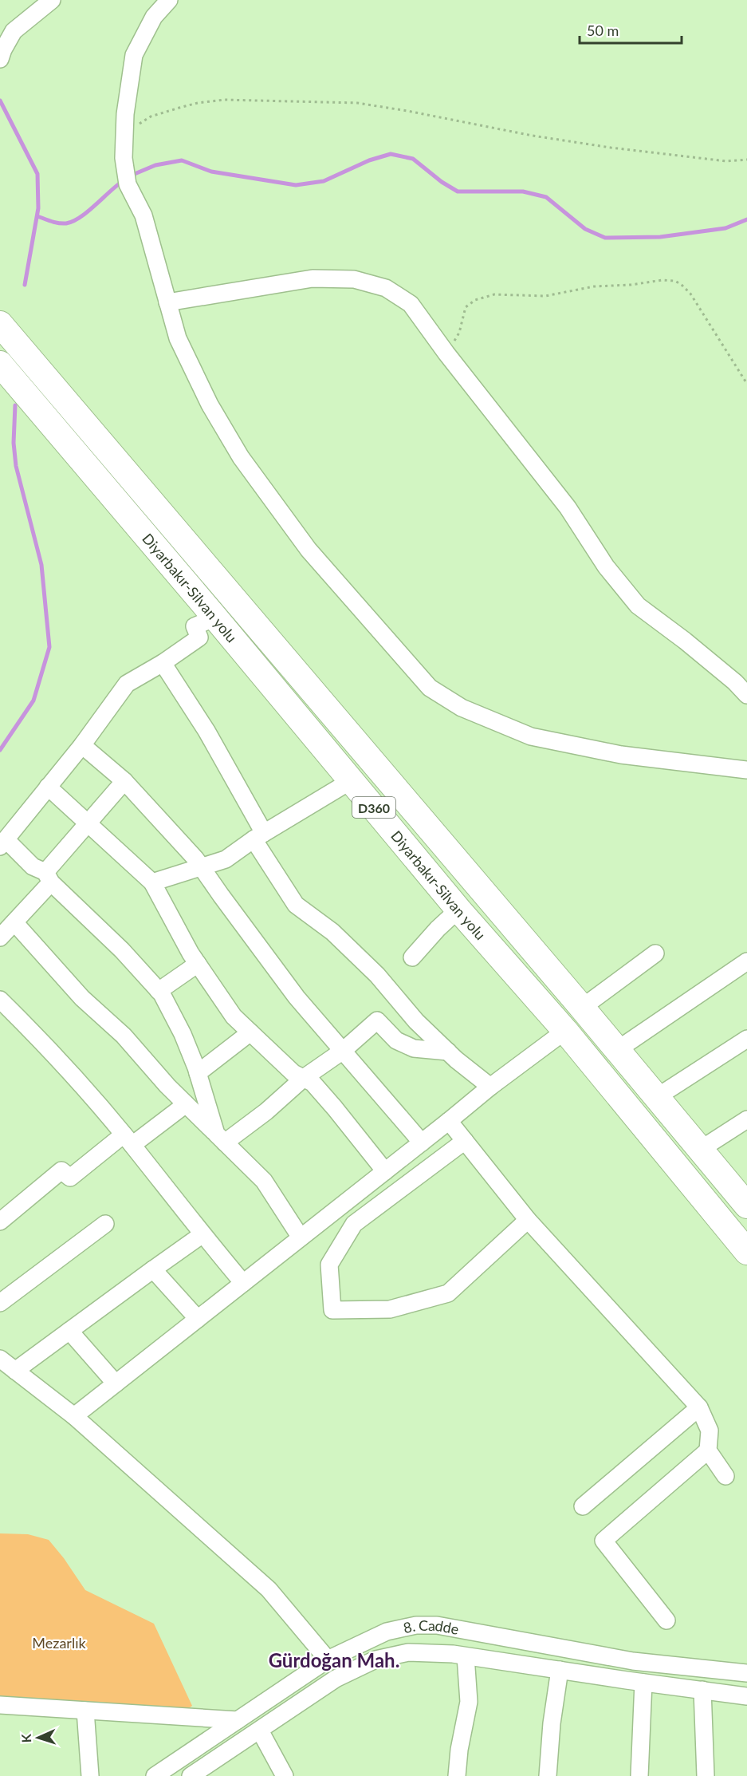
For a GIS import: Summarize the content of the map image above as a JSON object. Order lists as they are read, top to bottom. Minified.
{"streets":{"highway":["Diyarbakır-Silvan yolu","D360"],"street":["8. Cadde"]},"districts":["Gürdoğan Mah."],"parks":["Mezarlık"],"scale_bar":"50 m","north":"left"}
